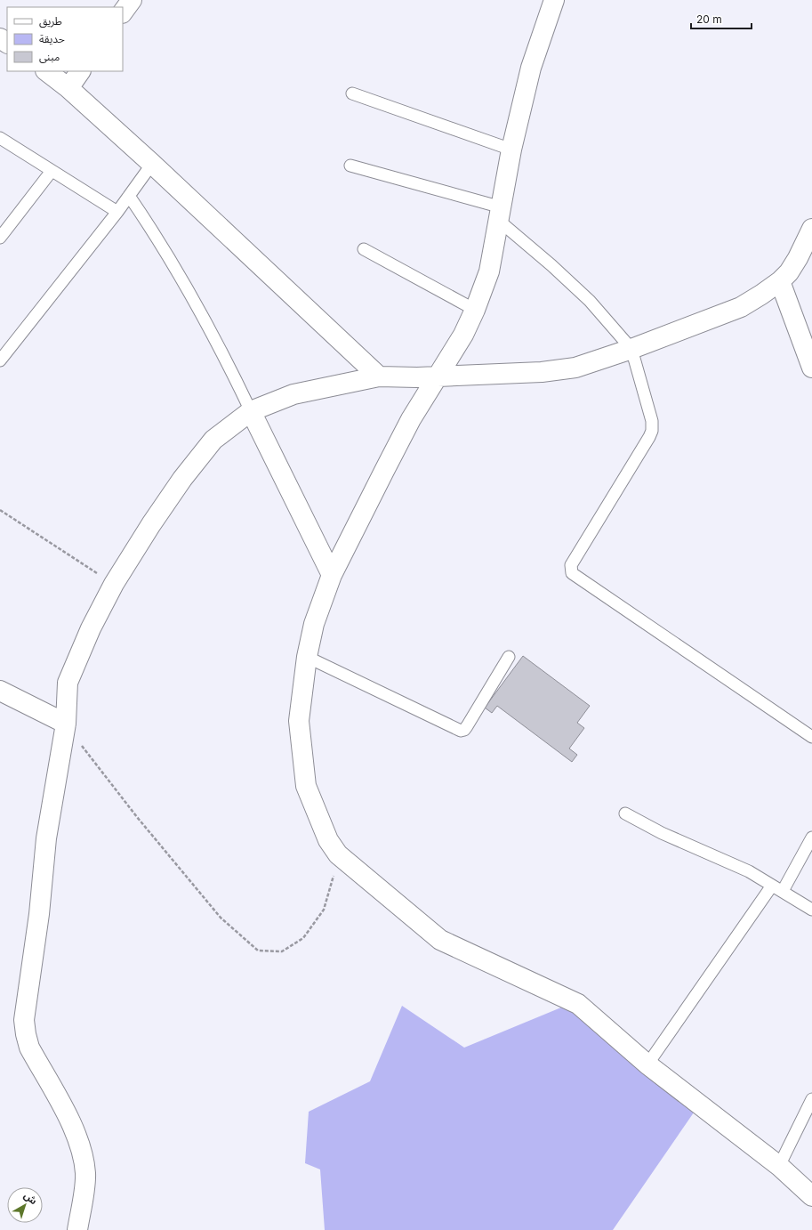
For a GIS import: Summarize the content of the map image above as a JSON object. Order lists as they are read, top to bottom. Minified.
{"legend":["طريق","حديقة","مبنى"],"scale_bar":"20 m","north":"top right"}
